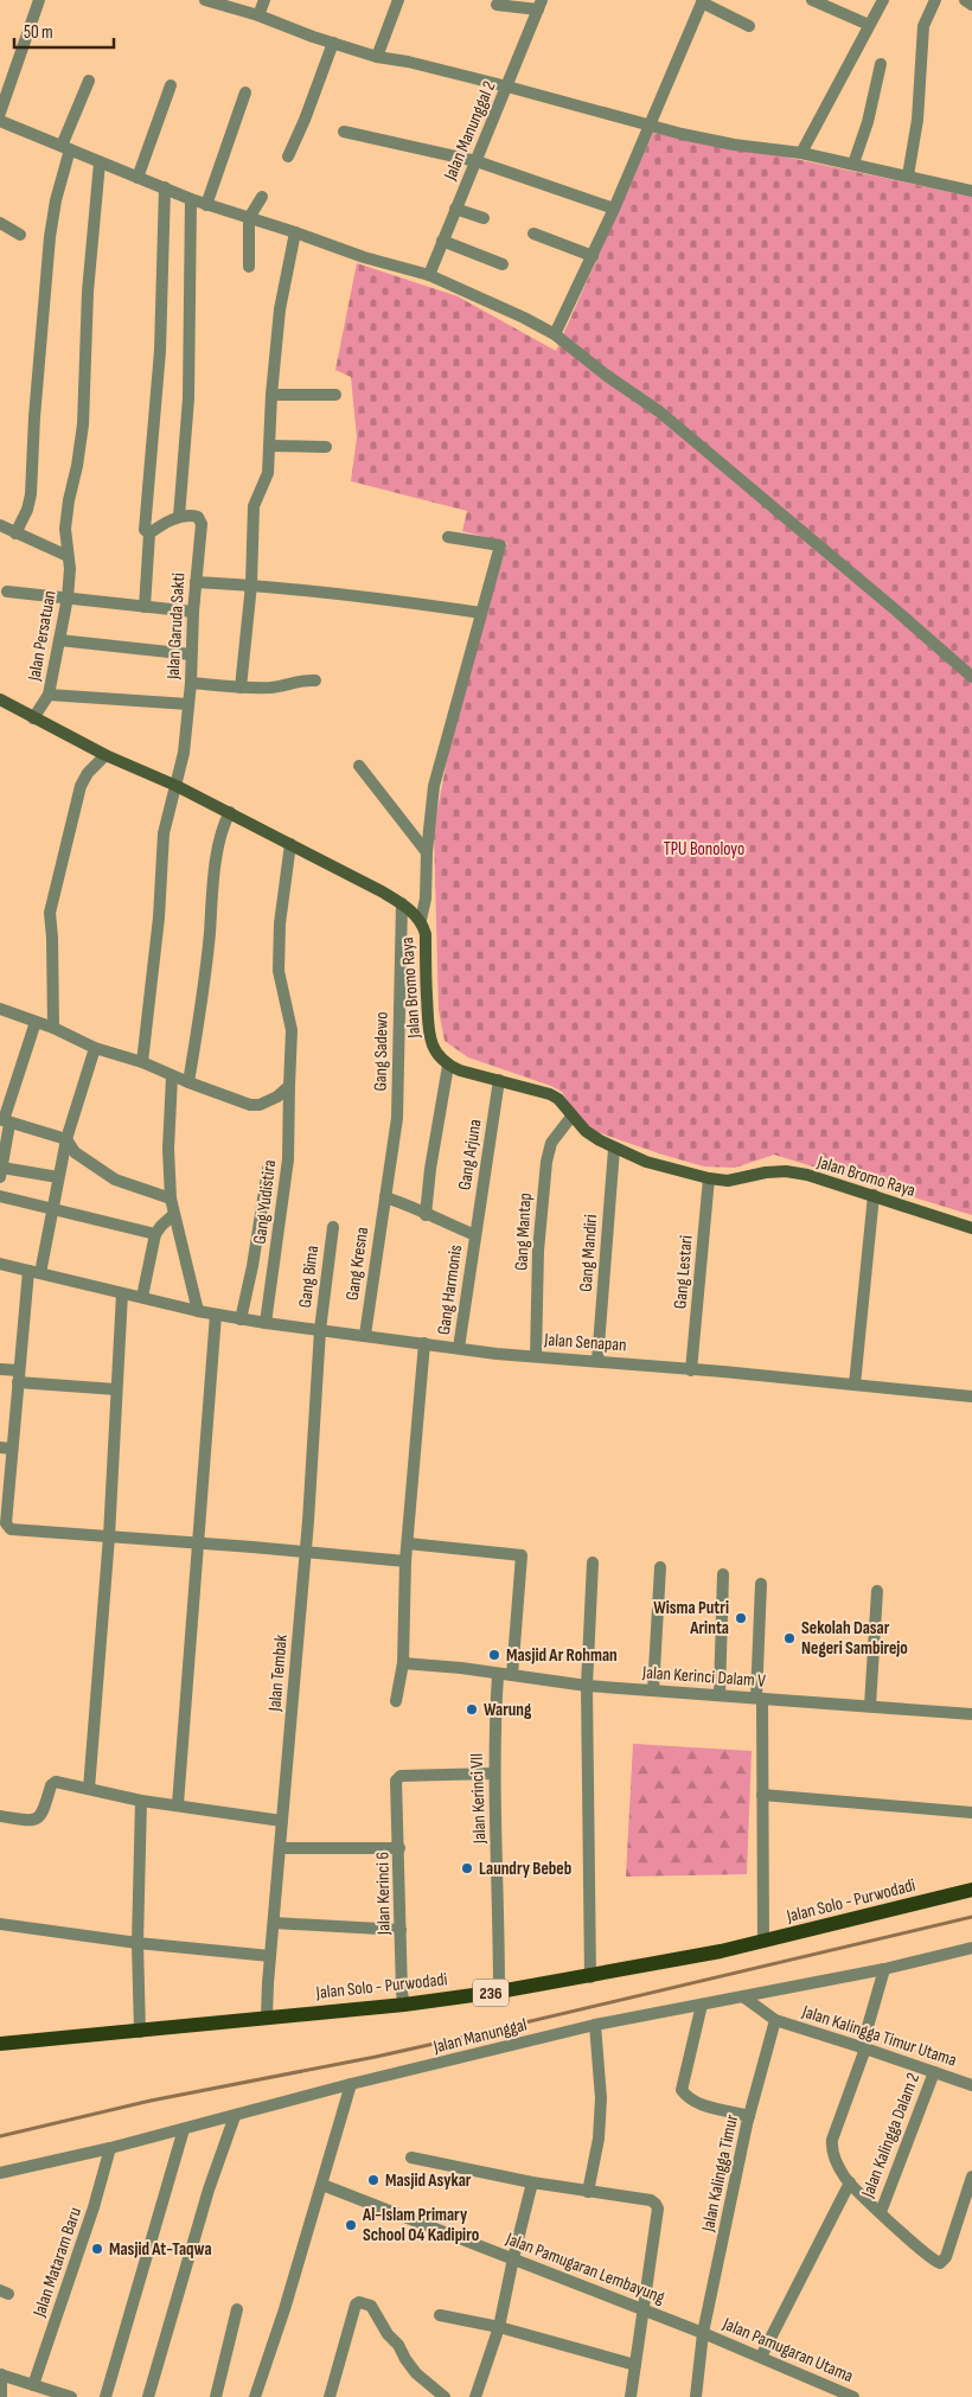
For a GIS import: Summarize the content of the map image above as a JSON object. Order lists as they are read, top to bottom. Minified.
{"streets":{"main road":["Jalan Bromo Raya","Jalan Solo - Purwodadi","236"],"street":["Jalan Manunggal 2","Jalan Garuda Sakti","Jalan Persatuan","Gang Sadewo","Gang Arjuna","Gang Yudistira","Gang Mantap","Gang Mandiri","Gang Kresna","Gang Lestari","Gang Bima","Gang Harmonis","Jalan Senapan","Jalan Tembak","Jalan Kerinci Dalam V","Jalan Kerinci VII","Jalan Kerinci 6","Jalan Manunggal","Jalan Kalingga Timur Utama","Jalan Kalingga Dalam 2","Jalan Kalingga Timur","Jalan Mataram Baru","Jalan Pamugaran Lembayung","Jalan Pamugaran Utama"]},"crossings":[["Jalan Garuda Sakti","Jalan Bromo Raya"],["Jalan Persatuan","Jalan Bromo Raya"],["Jalan Bromo Raya","Gang Sadewo"],["Jalan Bromo Raya","Gang Arjuna"],["Jalan Bromo Raya","Gang Yudistira"],["Jalan Bromo Raya","Gang Mantap"],["Jalan Bromo Raya","Gang Mandiri"],["Jalan Bromo Raya","Gang Lestari"],["Gang Sadewo","Gang Kresna"],["Gang Arjuna","Gang Harmonis"],["Gang Yudistira","Jalan Senapan"],["Gang Mantap","Jalan Senapan"],["Gang Mandiri","Jalan Senapan"],["Gang Kresna","Jalan Senapan"],["Gang Lestari","Jalan Senapan"],["Gang Bima","Jalan Senapan"],["Gang Bima","Jalan Tembak"],["Gang Harmonis","Jalan Senapan"],["Jalan Senapan","Jalan Tembak"],["Jalan Tembak","Jalan Solo - Purwodadi"],["Jalan Kerinci Dalam V","Jalan Kerinci VII"],["Jalan Kerinci VII","Jalan Kerinci 6"],["Jalan Kerinci VII","Jalan Solo - Purwodadi"],["Jalan Kerinci 6","Jalan Solo - Purwodadi"],["Jalan Manunggal","Jalan Kalingga Timur Utama"],["Jalan Manunggal","Jalan Mataram Baru"],["Jalan Kalingga Timur Utama","Jalan Kalingga Dalam 2"],["Jalan Kalingga Timur Utama","Jalan Kalingga Timur"],["Jalan Kalingga Timur","Jalan Pamugaran Lembayung"],["Jalan Kalingga Timur","Jalan Pamugaran Utama"],["Jalan Pamugaran Lembayung","Jalan Pamugaran Utama"]],"parks":["TPU Bonoloyo"],"places":["Wisma Putri Arinta","Sekolah Dasar Negeri Sambirejo","Masjid Ar Rohman","Warung","Laundry Bebeb","Masjid Asykar","Al-Islam Primary School 04 Kadipiro","Masjid At-Taqwa"],"scale_bar":"50 m"}
